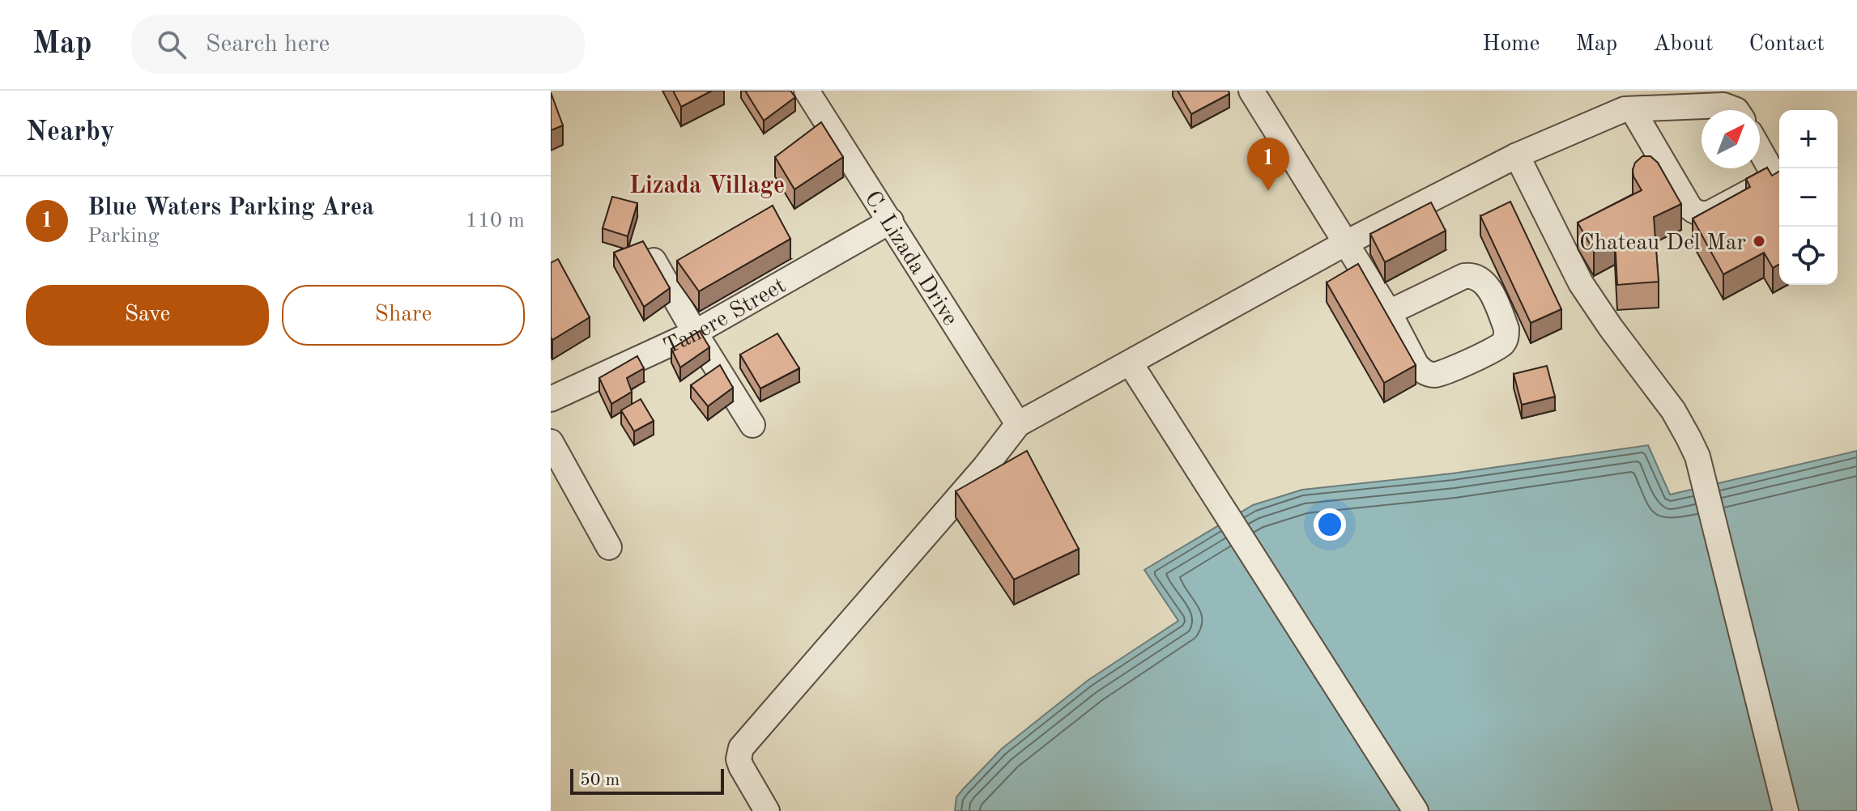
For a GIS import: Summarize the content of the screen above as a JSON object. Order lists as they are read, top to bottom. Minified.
{"streets":{"street":["C. Lizada Drive","Tanere Street"]},"crossings":[["C. Lizada Drive","Tanere Street"]],"districts":["Lizada Village"],"places":["Chateau Del Mar"],"scale_bar":"50 m","north":"top right","page":{"header":"Map","search":"Search here","nav":["Home","Map","About","Contact"],"heading":"Nearby","map_buttons":["+","−"],"pins":"1","list":[{"mark":"1","name":"Blue Waters Parking Area","note":"Parking","value":"110 m"}],"buttons":["Save","Share"],"scale":"50 m"}}
